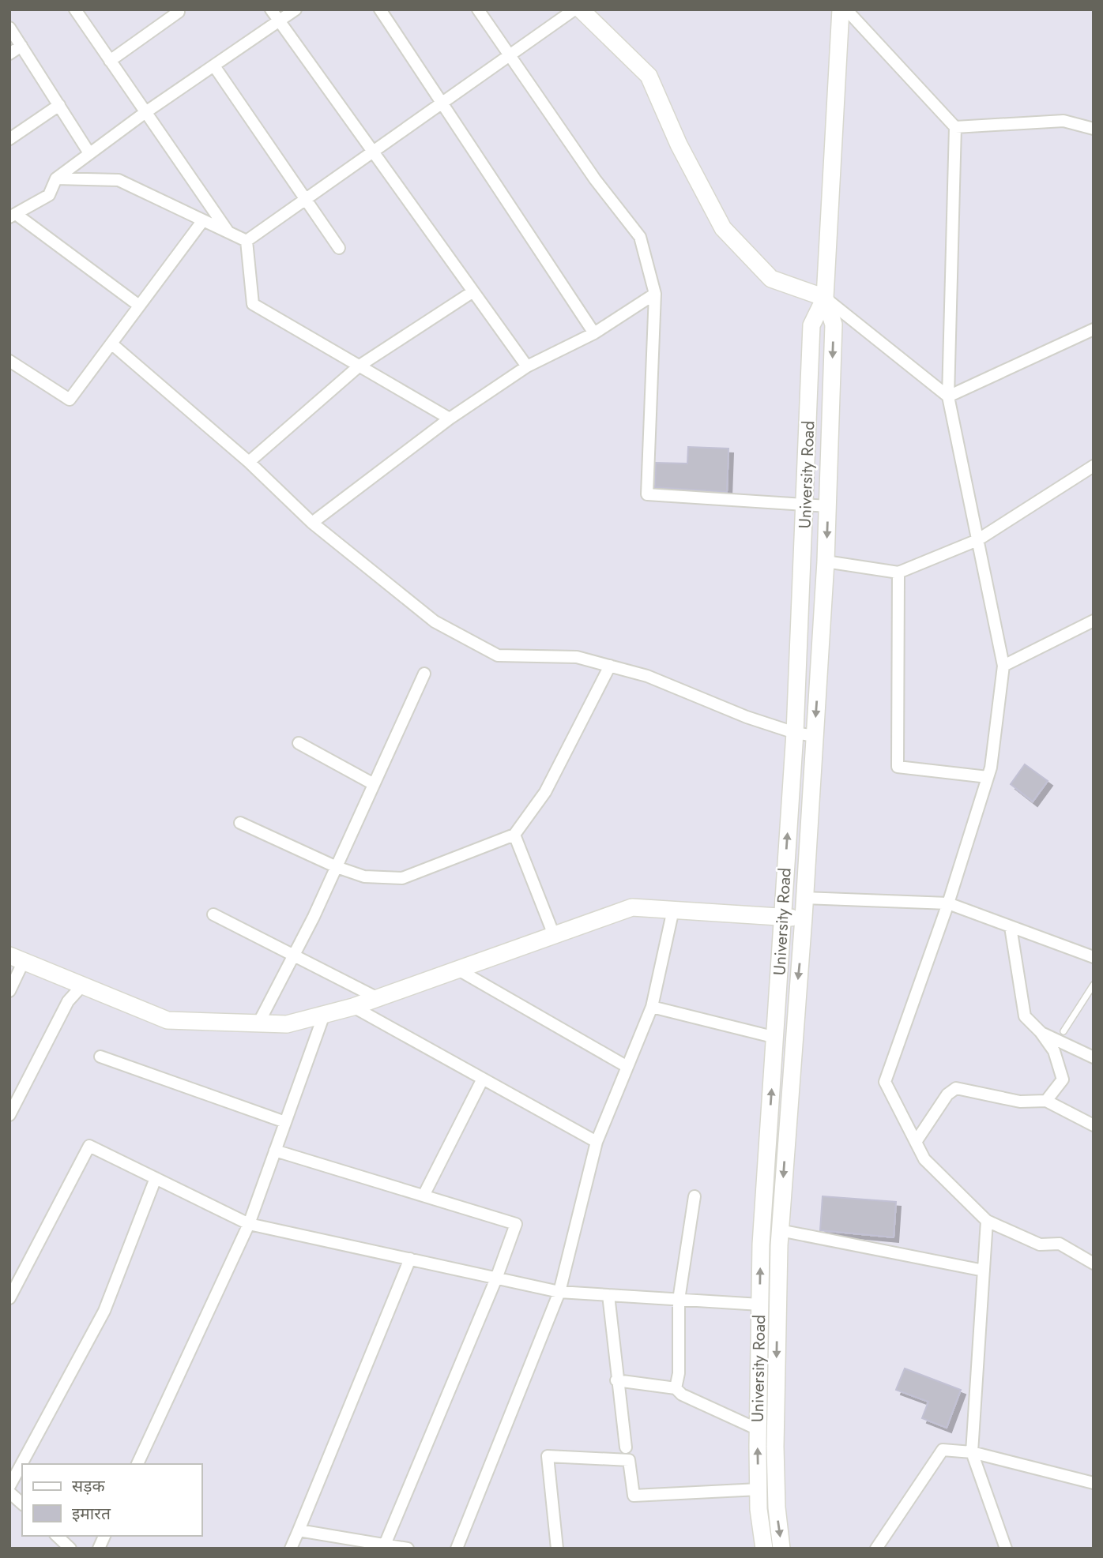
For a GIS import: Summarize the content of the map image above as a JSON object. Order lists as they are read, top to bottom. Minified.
{"streets":{"street":["University Road"]},"legend":["सड़क","इमारत"]}
